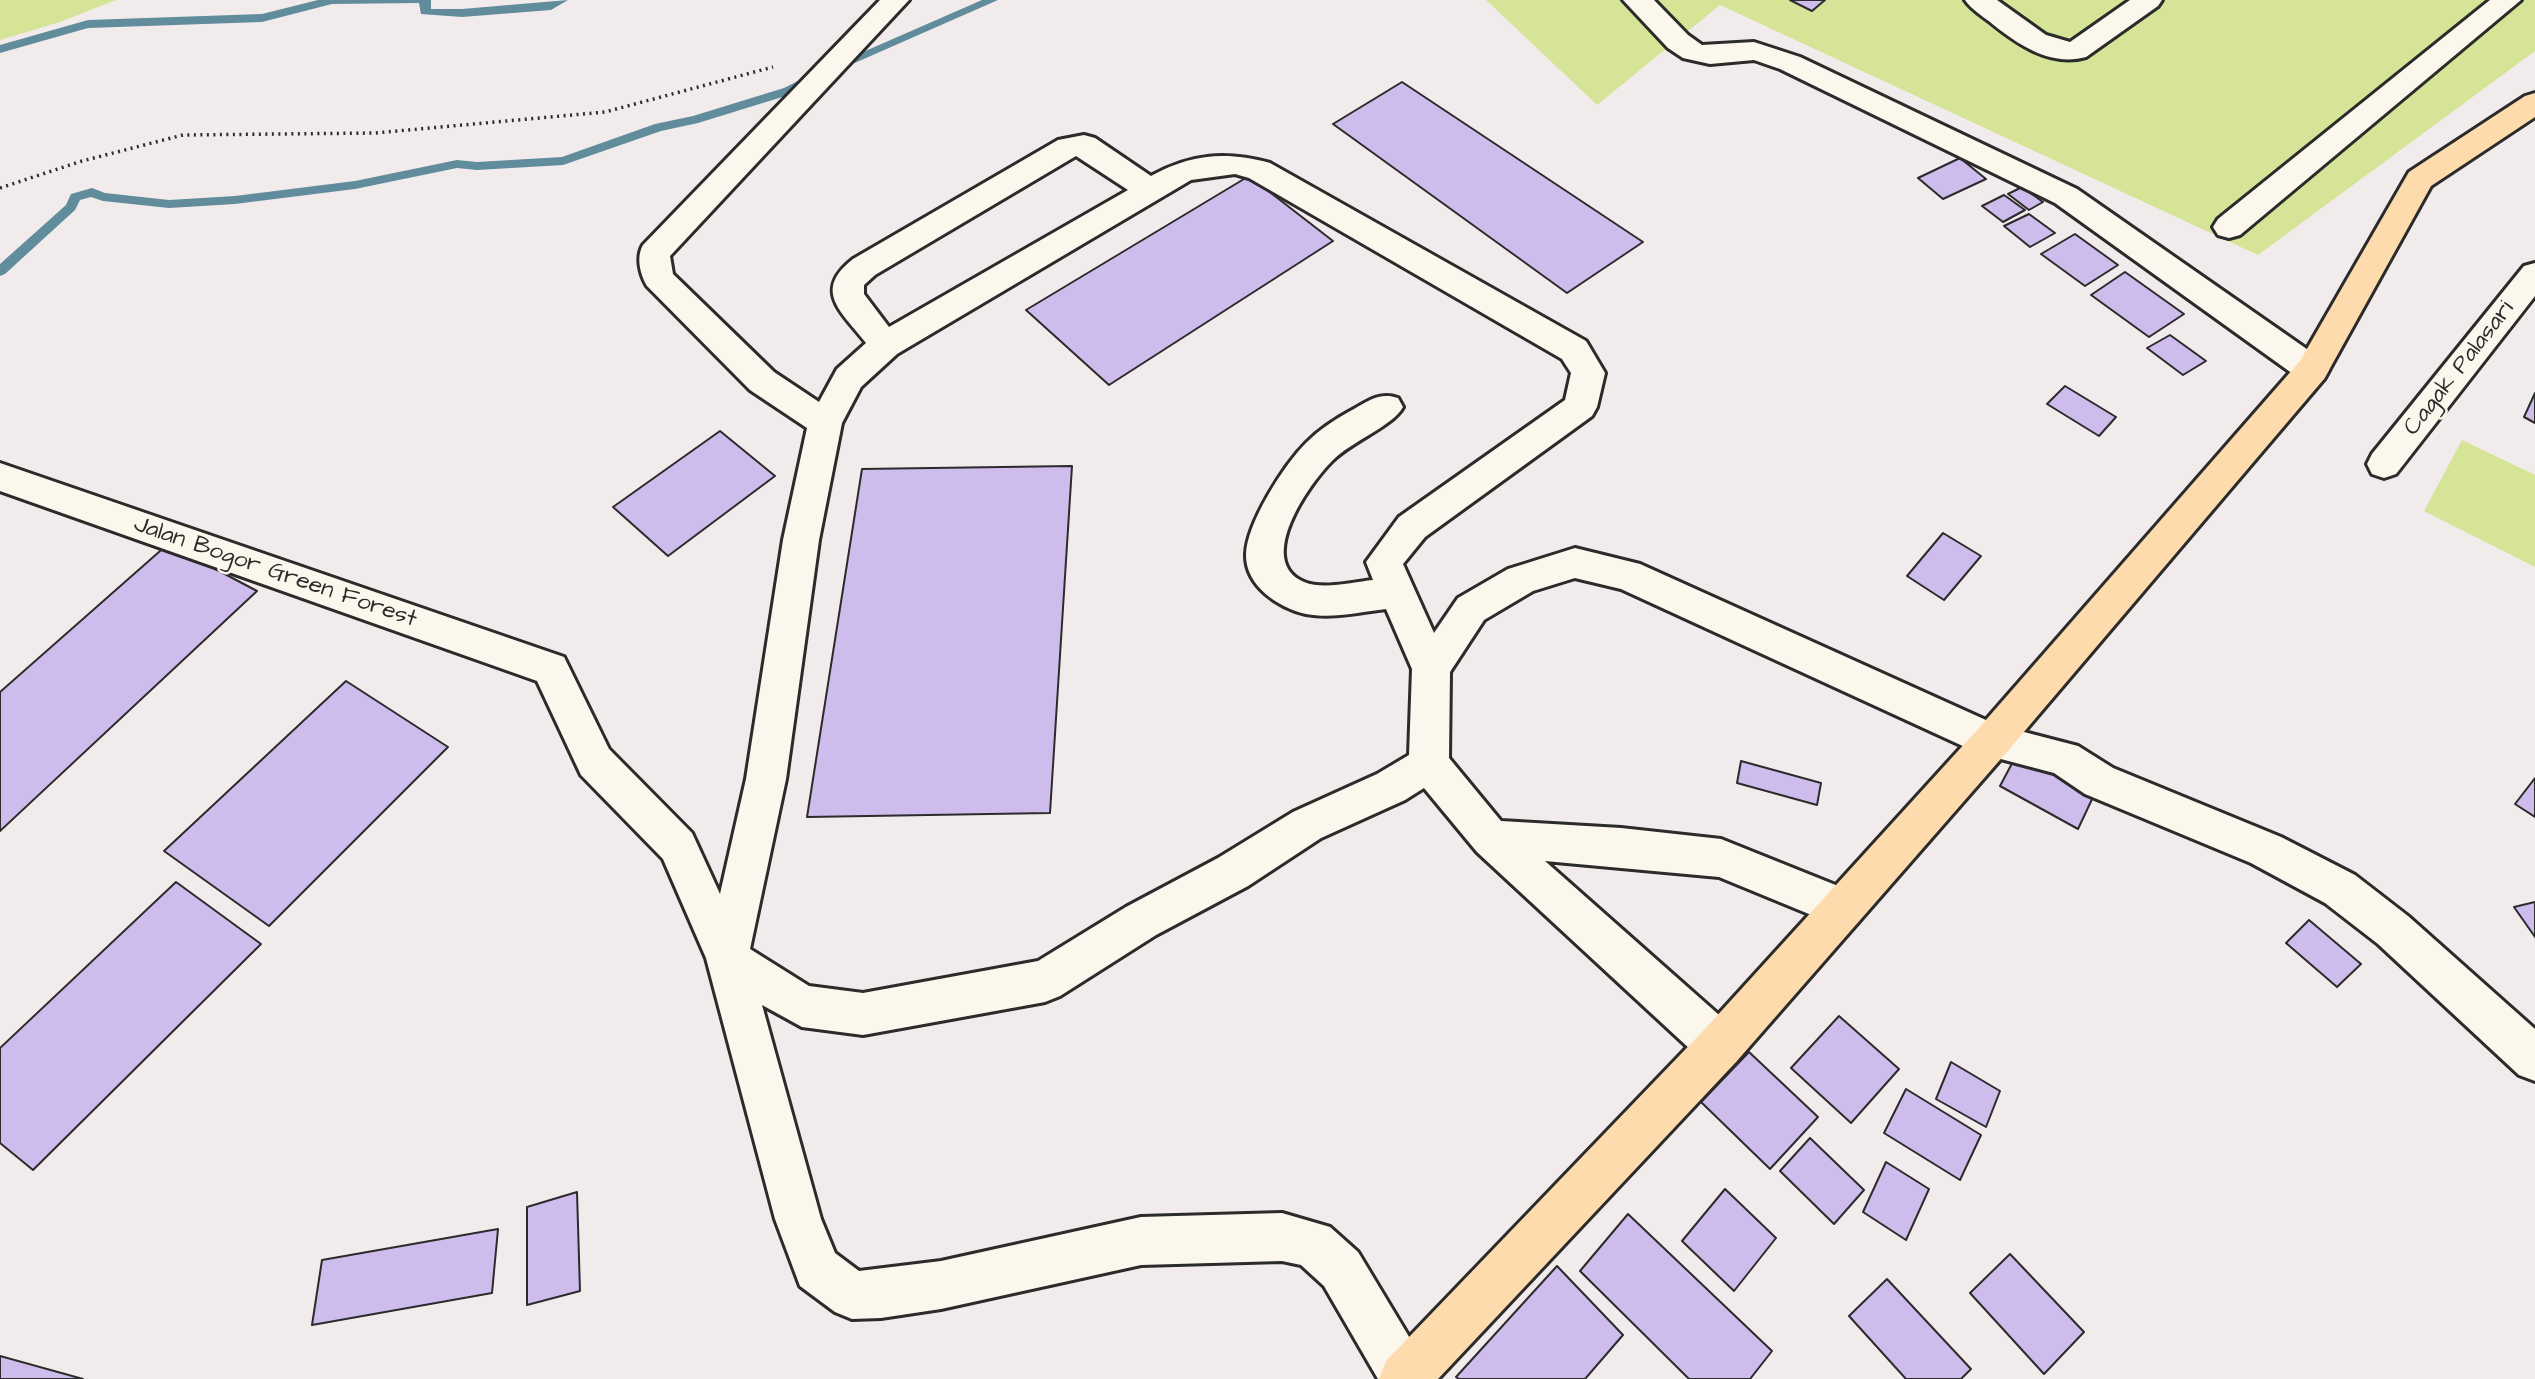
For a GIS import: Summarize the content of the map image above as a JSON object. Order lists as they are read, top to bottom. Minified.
{"streets":{"street":["Cagak Palasari","Jalan Bogor Green Forest"]}}
